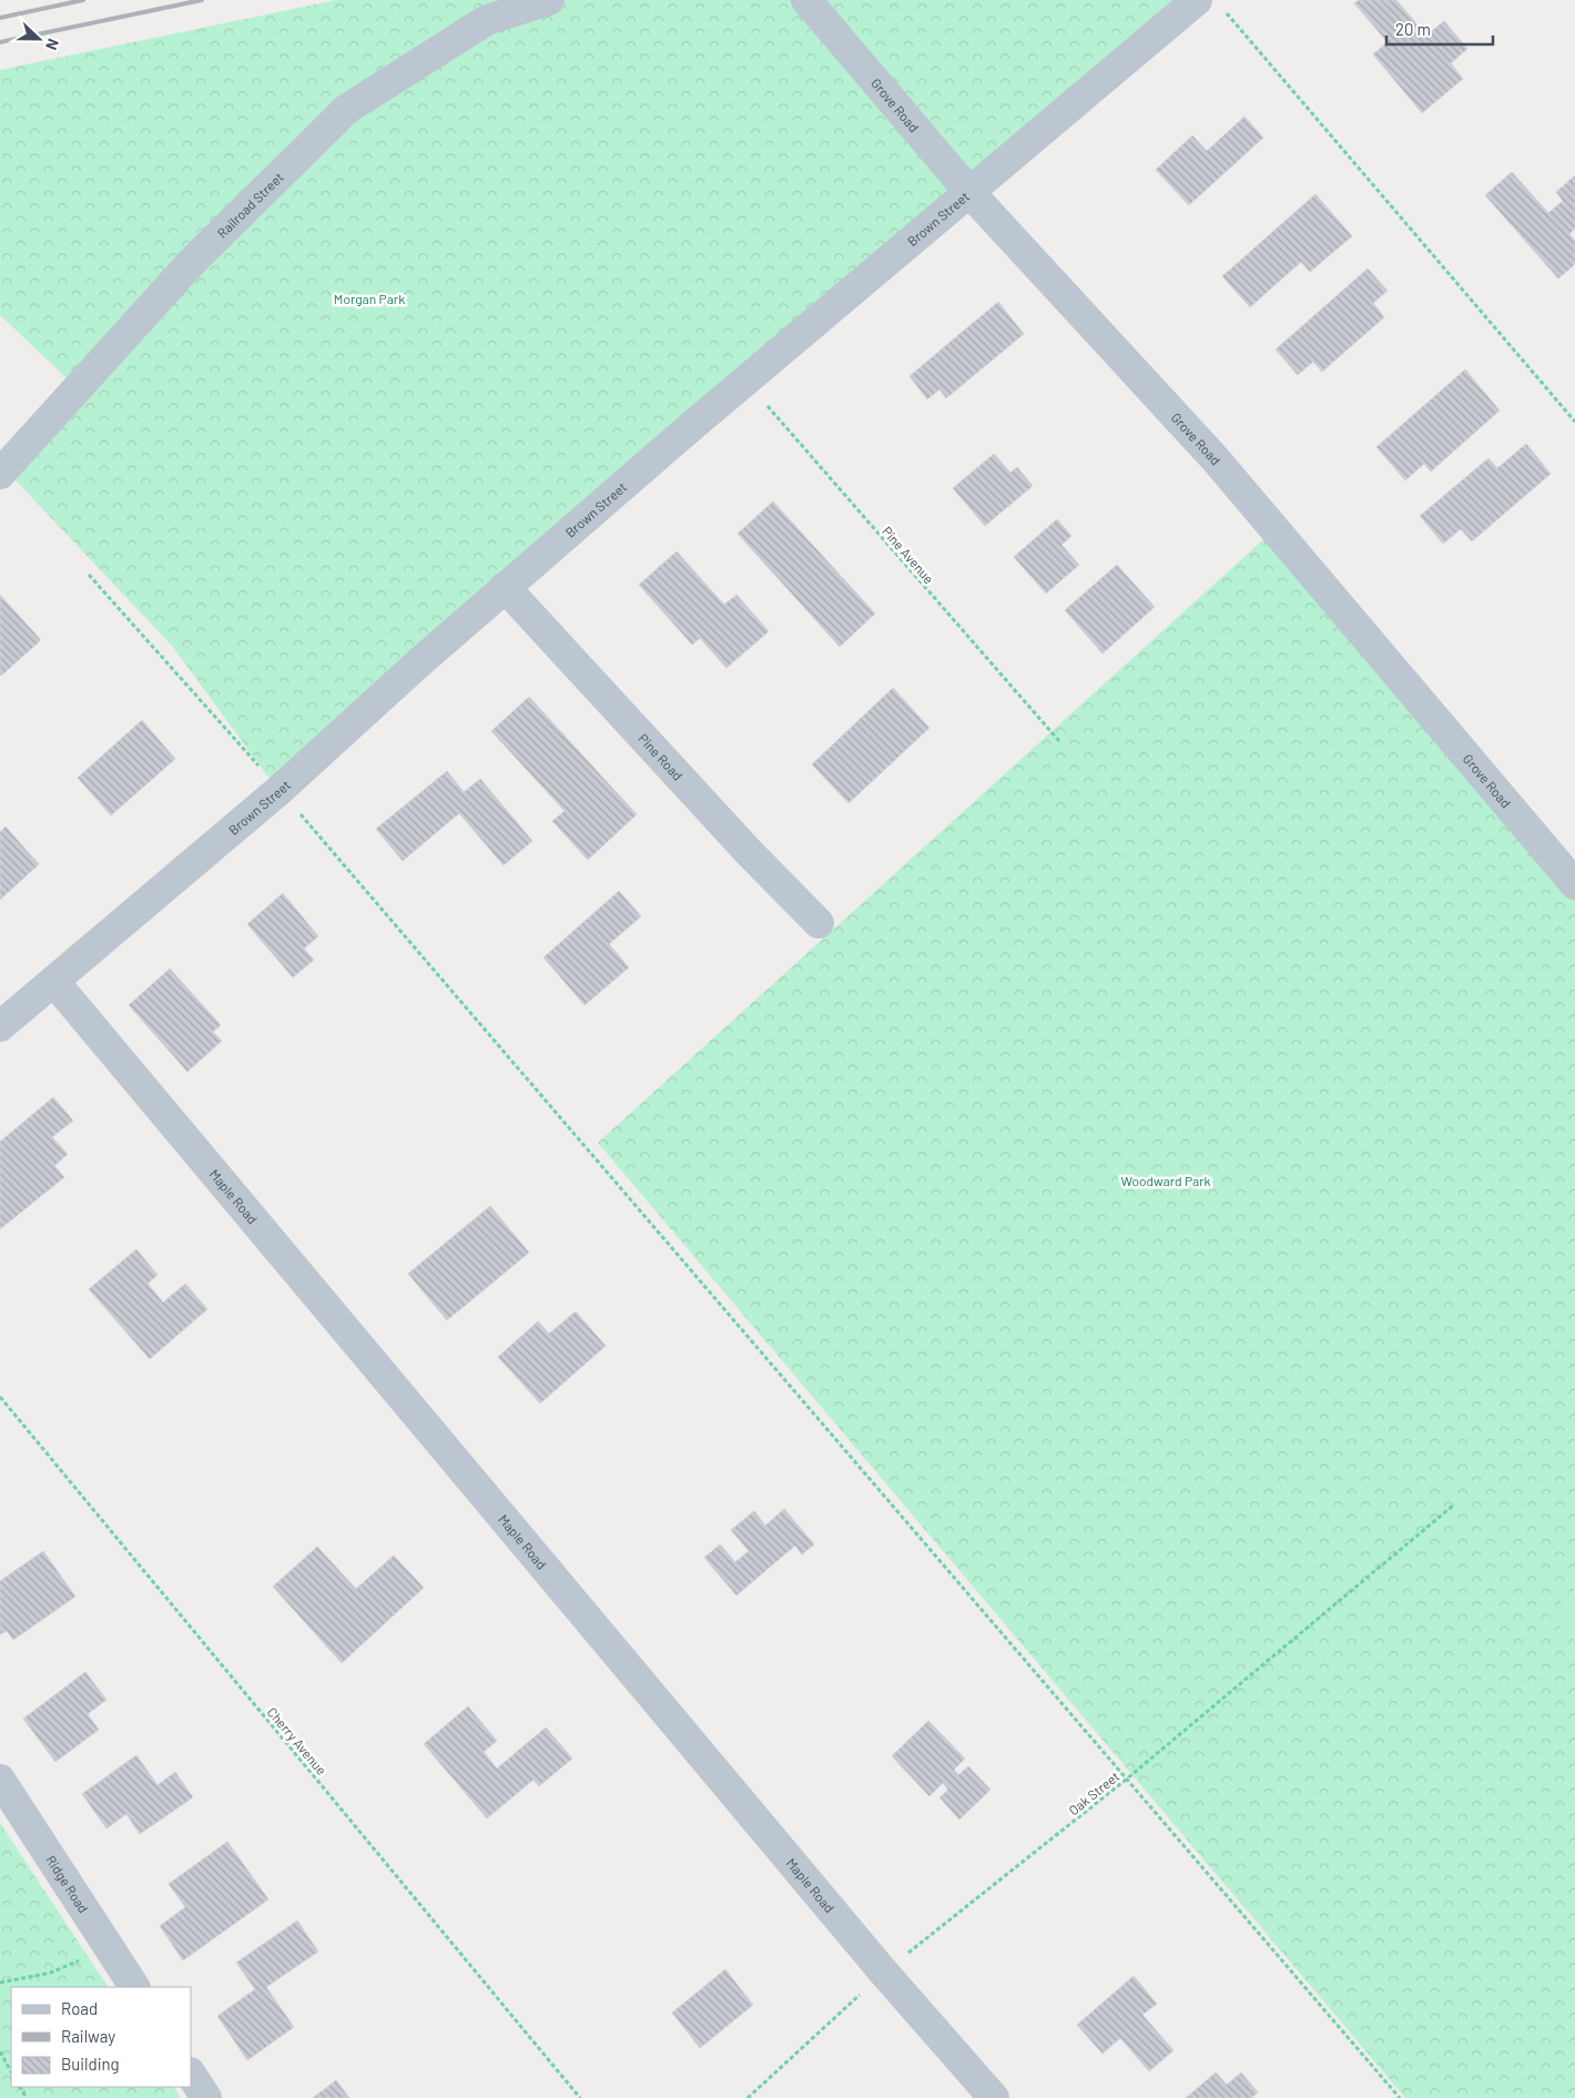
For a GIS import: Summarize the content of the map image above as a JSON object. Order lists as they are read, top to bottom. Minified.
{"streets":{"street":["Grove Road","Railroad Street","Brown Street","Pine Road","Maple Road","Ridge Road"],"path":["Pine Avenue","Cherry Avenue","Oak Street"]},"crossings":[["Grove Road","Brown Street"],["Brown Street","Pine Avenue"],["Brown Street","Pine Road"],["Brown Street","Maple Road"],["Maple Road","Oak Street"]],"parks":["Morgan Park","Woodward Park"],"legend":["Road","Railway","Building"],"scale_bar":"20 m","north":"right"}
